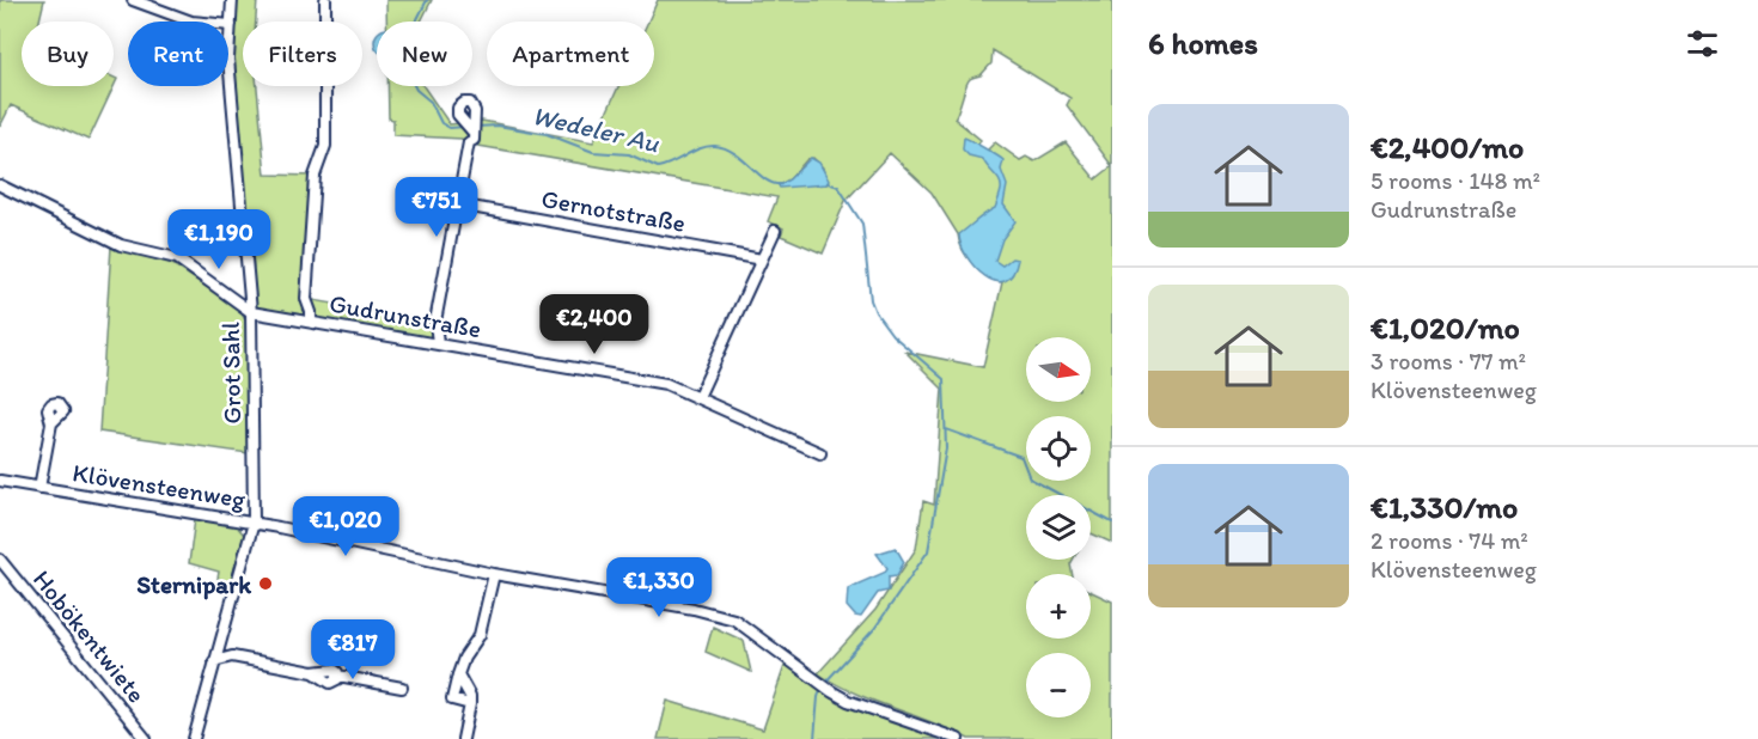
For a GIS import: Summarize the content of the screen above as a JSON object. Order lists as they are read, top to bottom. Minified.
{"streets":{"street":["Gernotstraße","Gudrunstraße","Grot Sahl","Klövensteenweg","Hobökentwiete"]},"crossings":[["Gudrunstraße","Grot Sahl"],["Grot Sahl","Klövensteenweg"]],"water":["Wedeler Au"],"places":["Sternipark"],"north":"right","page":{"heading":"6 homes","chip":["Buy","Rent","Filters","New","Apartment"],"list":[{"name":"€2,400/mo","note":"5 rooms · 148 m² · Gudrunstraße"},{"name":"€1,020/mo","note":"3 rooms · 77 m² · Klövensteenweg"},{"name":"€1,330/mo","note":"2 rooms · 74 m² · Klövensteenweg"}],"price":["€751","€1,190","€2,400","€1,020","€1,330","€817"],"map_buttons":["+","−"]}}
